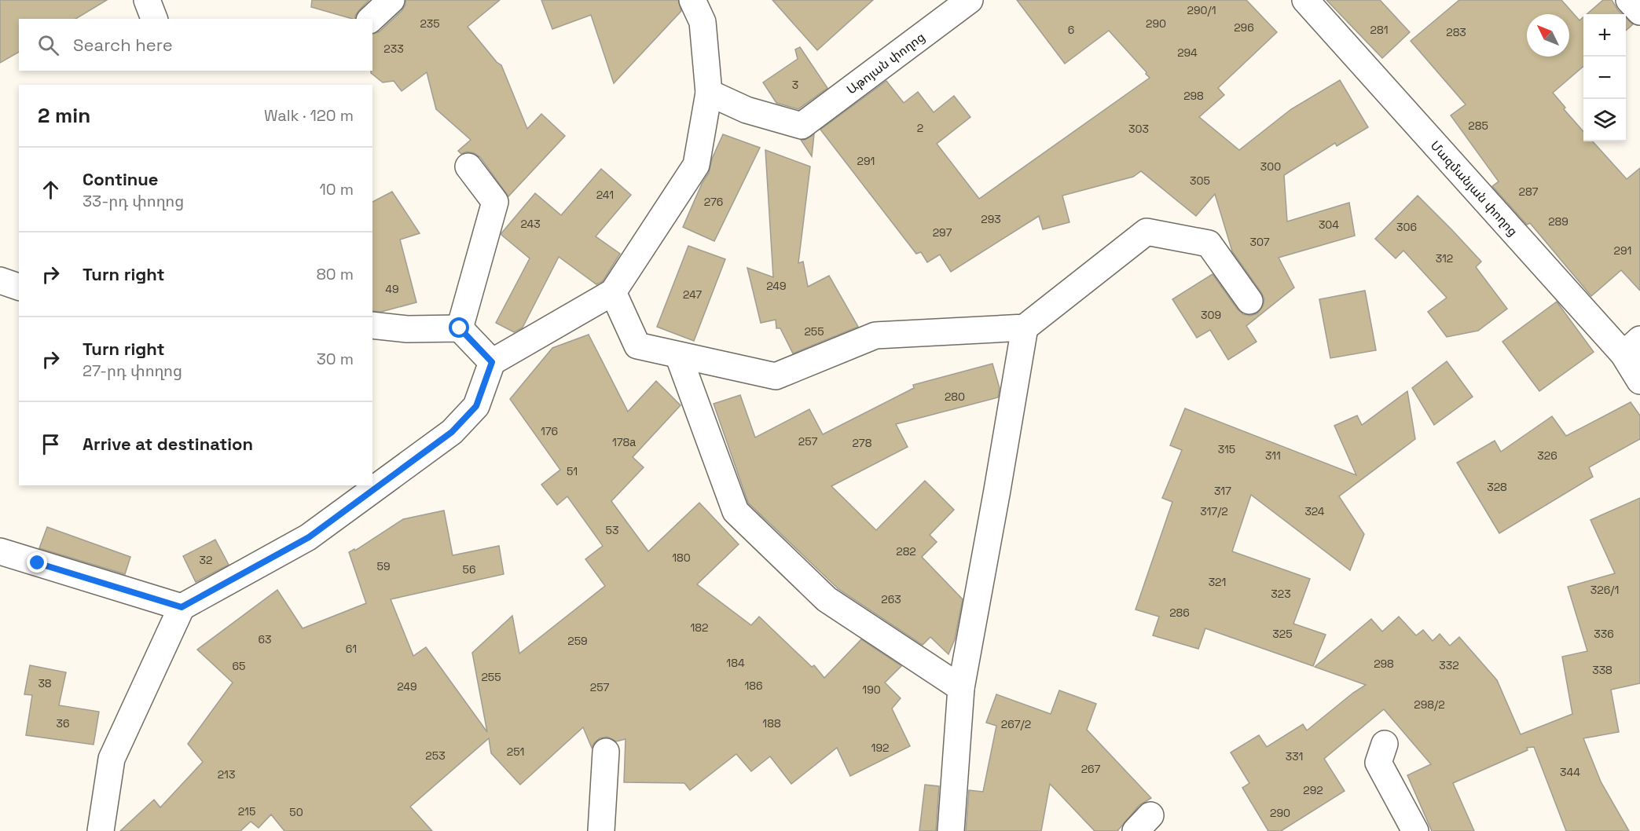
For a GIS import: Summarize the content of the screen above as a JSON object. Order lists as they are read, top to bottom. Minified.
{"streets":{"street":["Աթոյան փողոց","Մազմանյան փողոց"]},"house_numbers":["290/1","235","290","296","6","281","283","233","294","3","298","285","2","303","291","300","305","287","241","276","293","289","243","304","306","297","307","291","312","249","49","247","309","255","280","176","257","178а","278","315","311","326","51","328","317","317/2","324","53","282","180","32","59","56","321","326/1","323","263","286","182","325","336","63","259","61","184","298","332","65","338","255","38","186","249","257","190","298/2","36","188","267/2","192","251","253","331","267","344","213","292","215","50","290"],"north":"top left","page":{"map_buttons":["+","−"],"search":"Search here","heading":["2 min","Walk · 120 m"],"list":[["Continue","33-րդ փողոց","10 m"],["Turn right","80 m"],["Turn right","27-րդ փողոց","30 m"],"Arrive at destination"]}}
